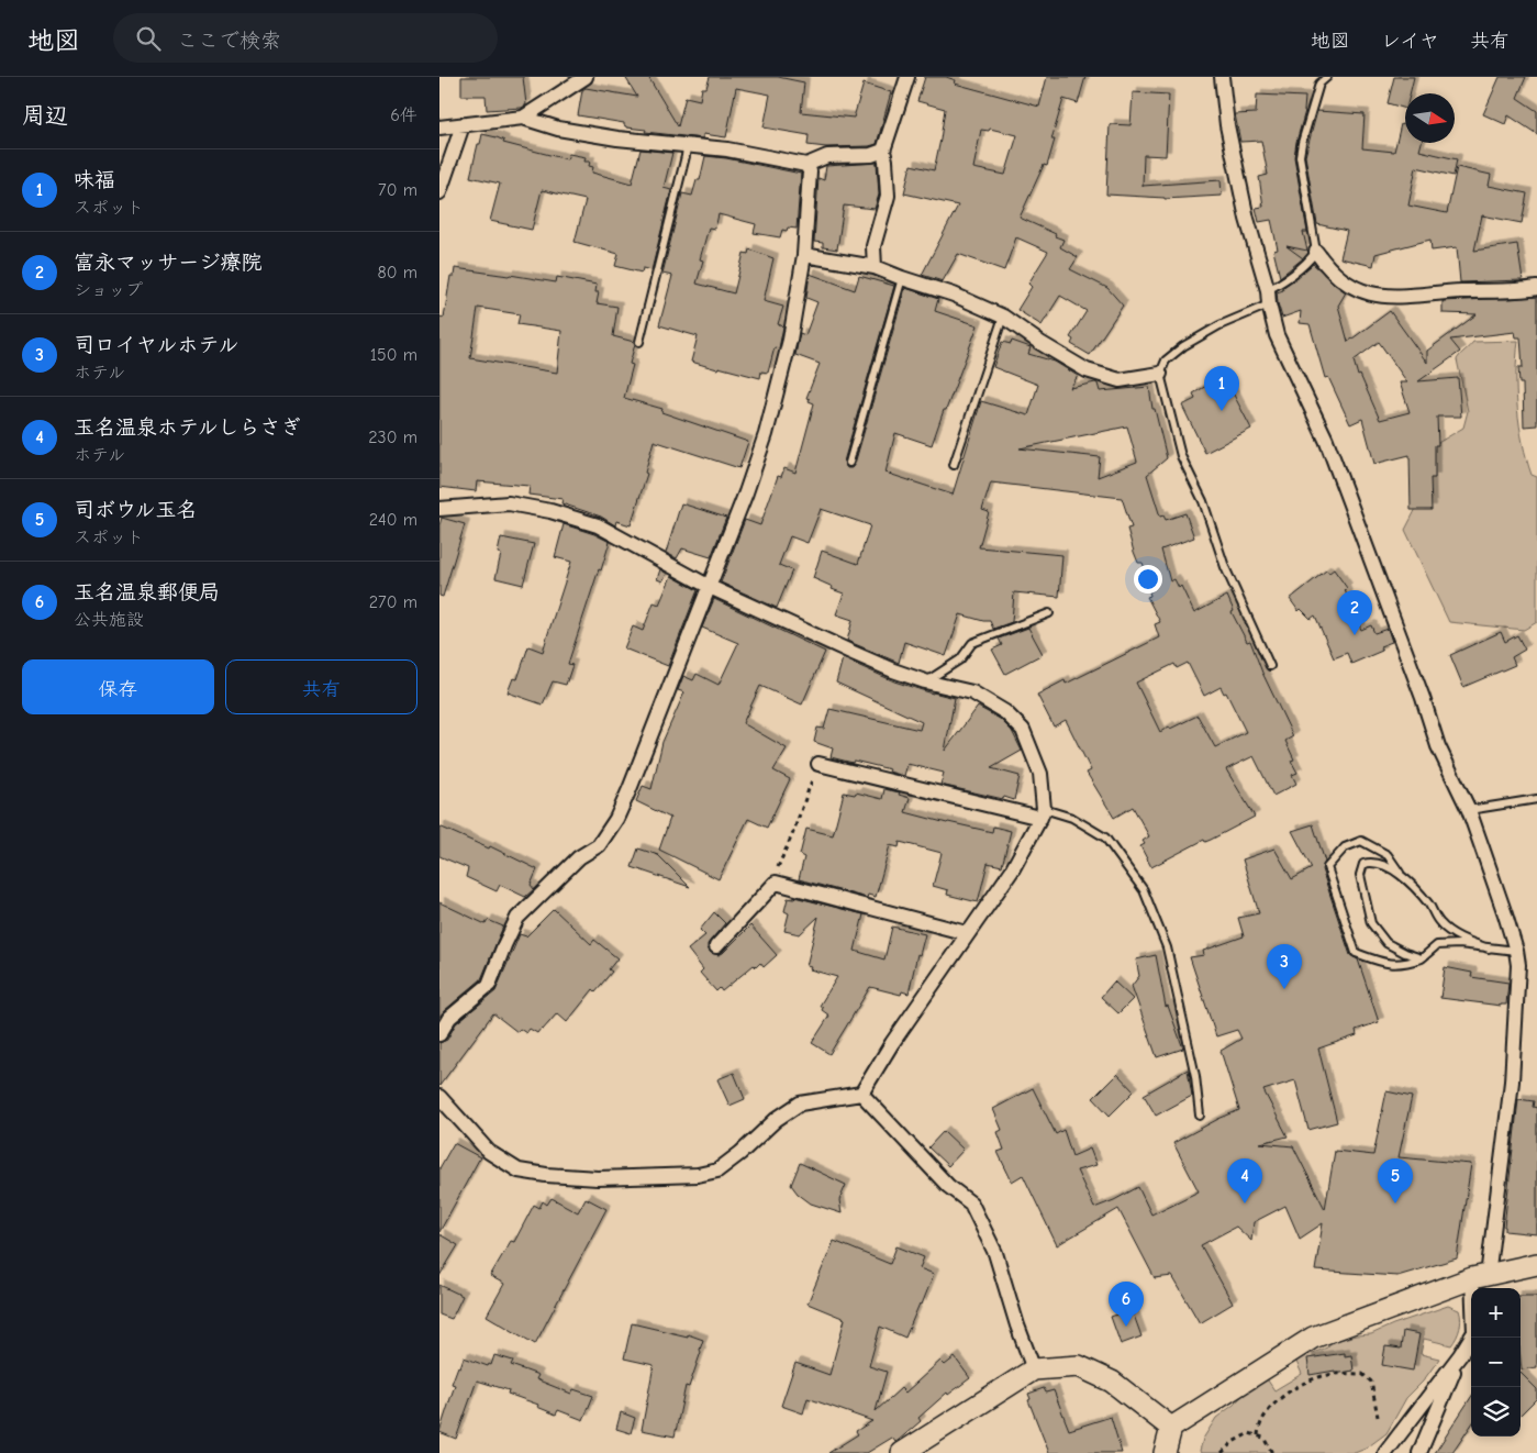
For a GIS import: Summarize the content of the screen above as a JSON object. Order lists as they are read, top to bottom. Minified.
{"north":"right","page":{"header":"地図","search":"ここで検索","nav":["地図","レイヤ","共有"],"heading":["周辺","6件"],"list":[{"mark":"1","name":"味福","note":"スポット","value":"70 m"},{"mark":"2","name":"富永マッサージ療院","note":"ショップ","value":"80 m"},{"mark":"3","name":"司ロイヤルホテル","note":"ホテル","value":"150 m"},{"mark":"4","name":"玉名温泉ホテルしらさぎ","note":"ホテル","value":"230 m"},{"mark":"5","name":"司ボウル玉名","note":"スポット","value":"240 m"},{"mark":"6","name":"玉名温泉郵便局","note":"公共施設","value":"270 m"}],"pins":["1","2","3","4","5","6"],"buttons":["保存","共有"],"map_buttons":["+","−"]}}
